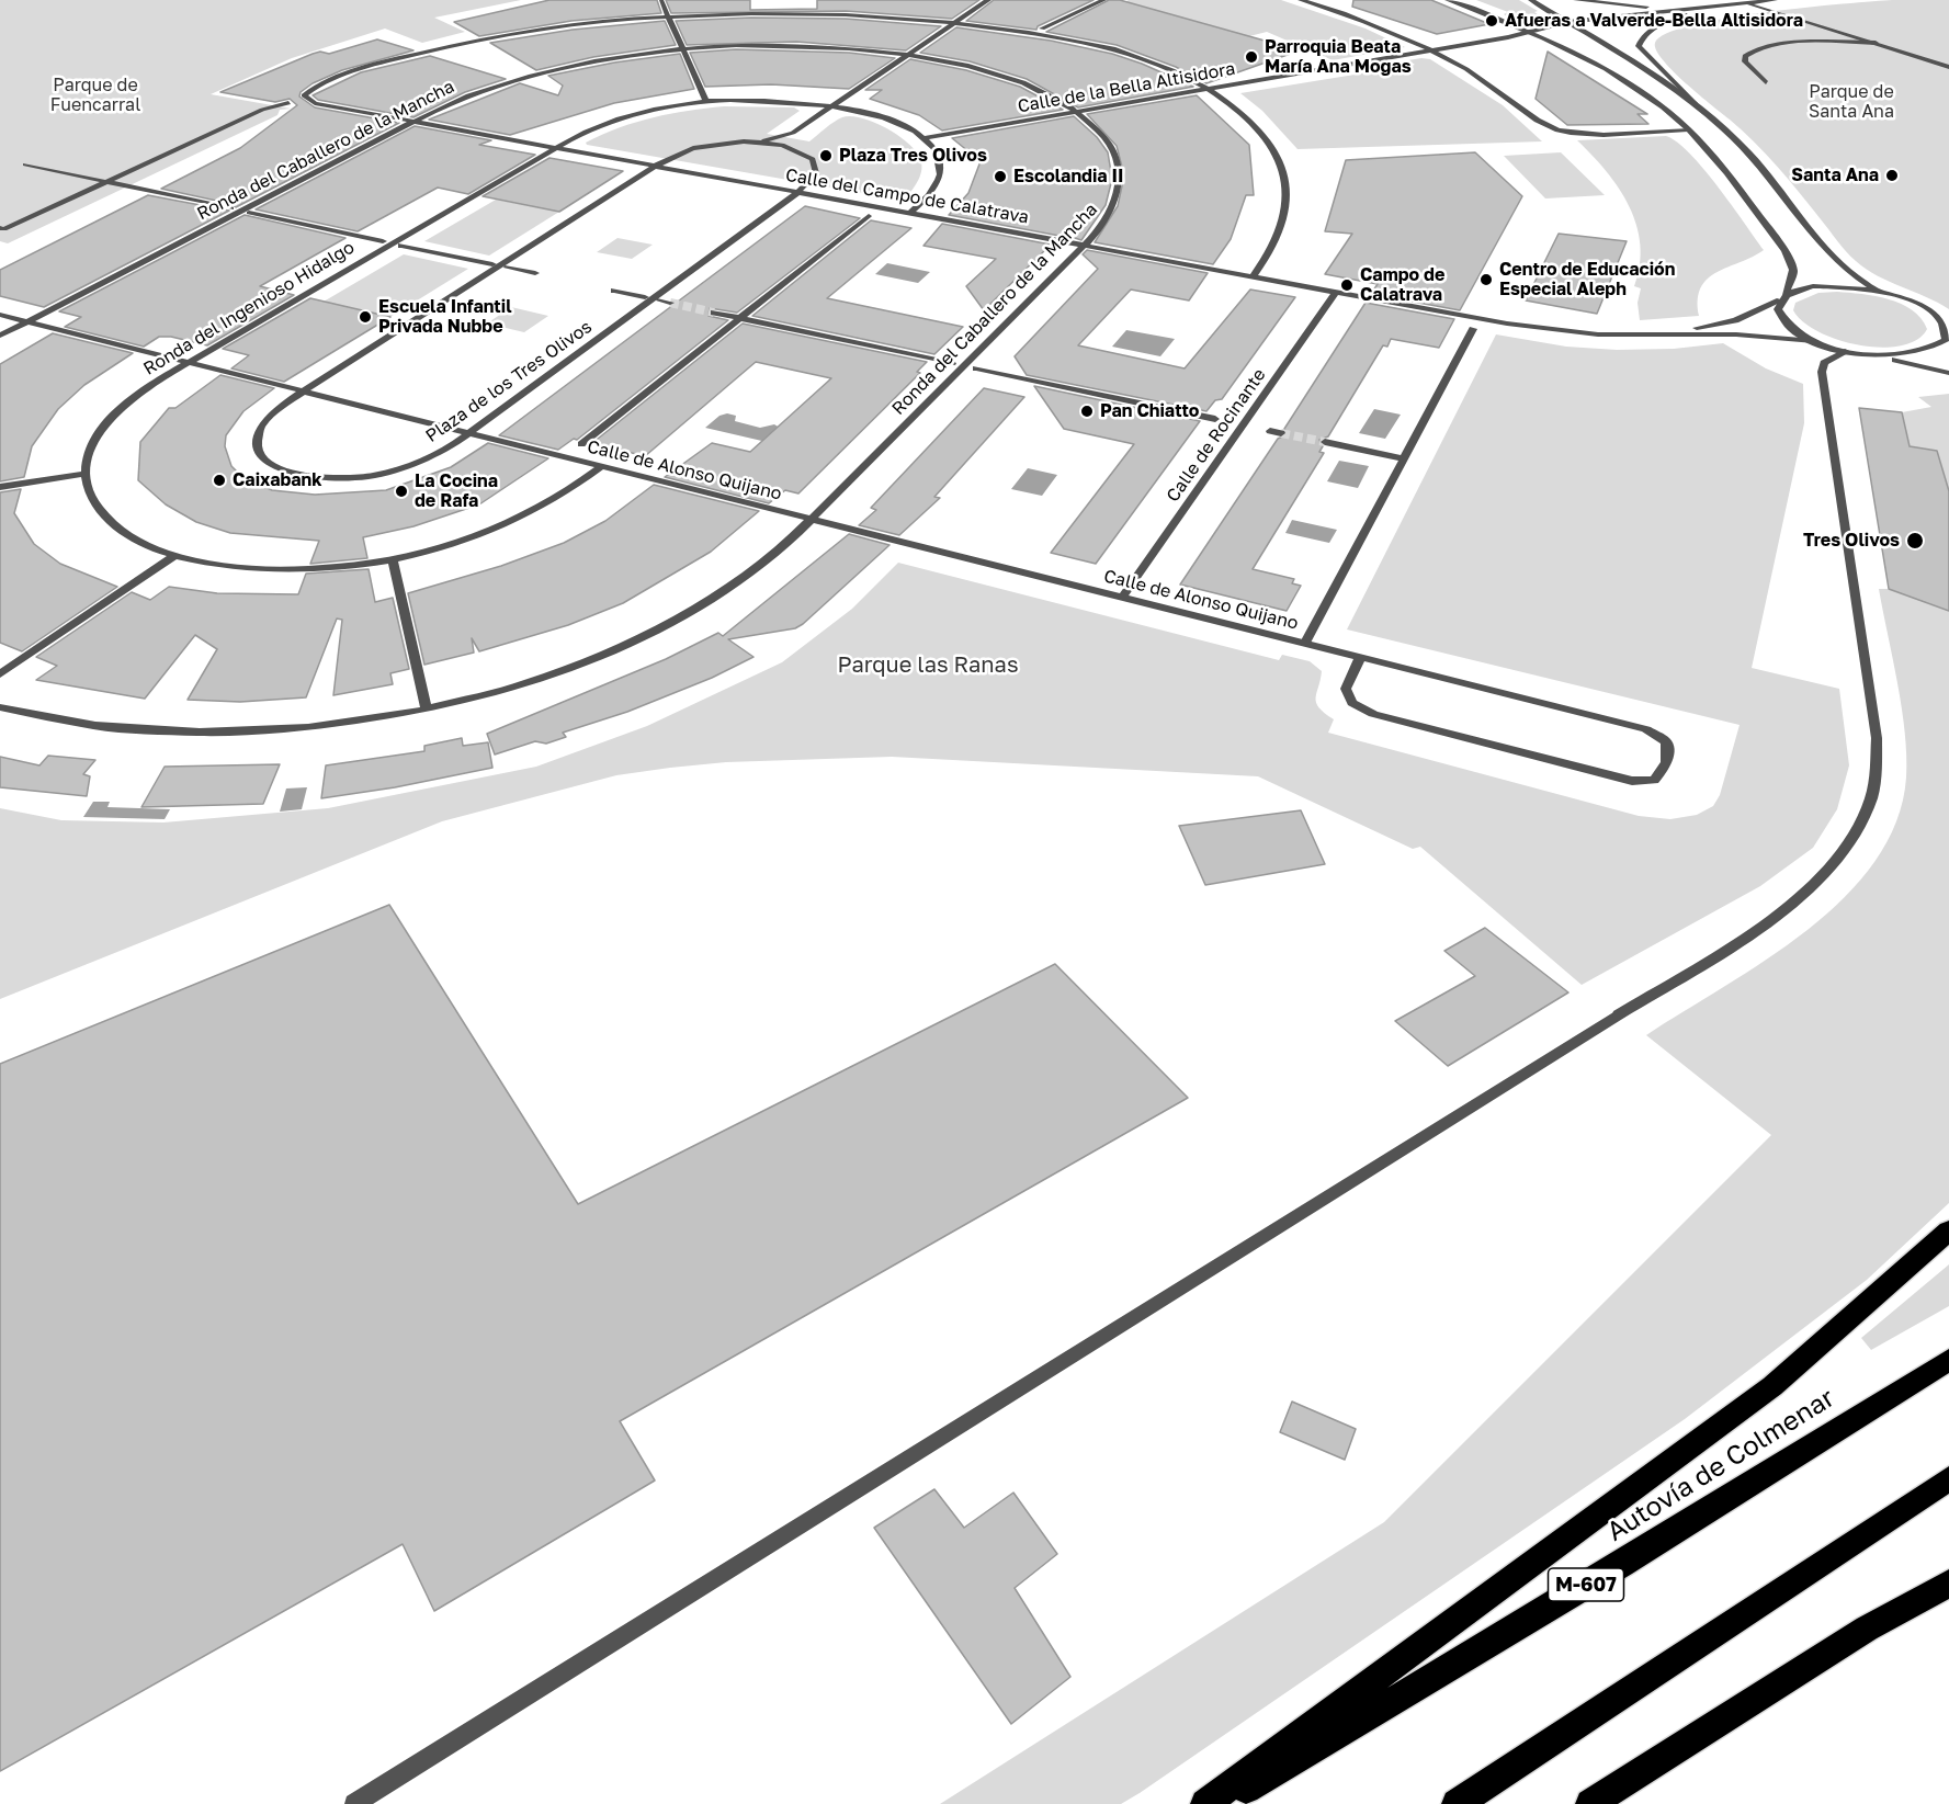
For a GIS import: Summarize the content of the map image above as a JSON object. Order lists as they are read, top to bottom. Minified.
{"streets":{"highway":["Autovía de Colmenar","M-607"],"street":["Calle de la Bella Altisidora","Ronda del Caballero de la Mancha","Calle del Campo de Calatrava","Ronda del Ingenioso Hidalgo","Plaza de los Tres Olivos","Calle de Rocinante","Calle de Alonso Quijano"]},"crossings":[["Calle de la Bella Altisidora","Ronda del Caballero de la Mancha"],["Calle de la Bella Altisidora","Ronda del Ingenioso Hidalgo"],["Ronda del Caballero de la Mancha","Calle del Campo de Calatrava"],["Ronda del Caballero de la Mancha","Calle de Alonso Quijano"],["Calle del Campo de Calatrava","Ronda del Ingenioso Hidalgo"],["Calle del Campo de Calatrava","Plaza de los Tres Olivos"],["Calle del Campo de Calatrava","Calle de Rocinante"],["Ronda del Ingenioso Hidalgo","Calle de Alonso Quijano"],["Plaza de los Tres Olivos","Calle de Alonso Quijano"],["Calle de Rocinante","Calle de Alonso Quijano"]],"parks":["Parque de Fuencarral","Parque de Santa Ana","Parque las Ranas"],"places":["Afueras a Valverde-Bella Altisidora","Parroquia Beata María Ana Mogas","Plaza Tres Olivos","Santa Ana","Escolandia II","Centro de Educación Especial Aleph","Campo de Calatrava","Escuela Infantil Privada Nubbe","Pan Chiatto","Caixabank","La Cocina de Rafa","Tres Olivos"]}
